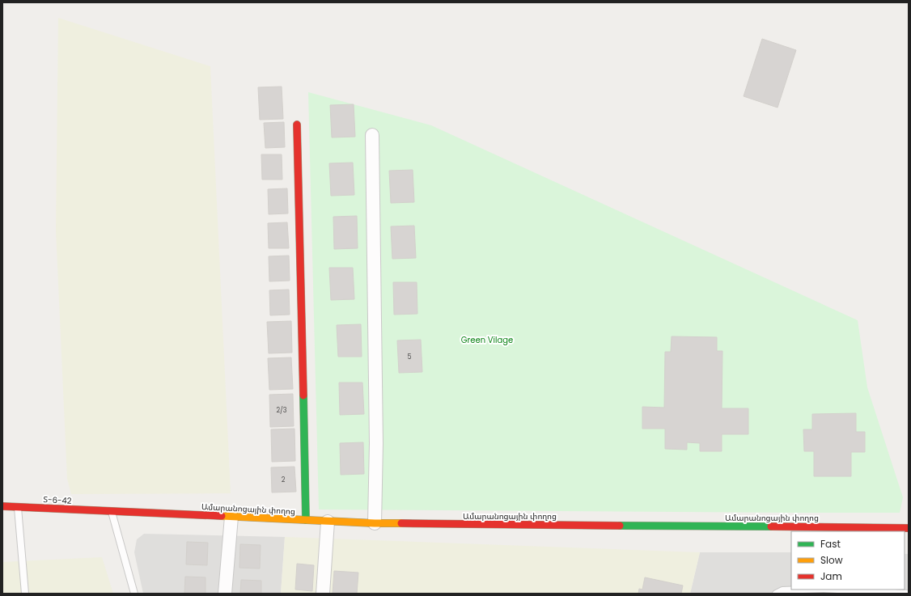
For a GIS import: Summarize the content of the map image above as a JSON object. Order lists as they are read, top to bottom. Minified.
{"streets":{"main road":["Տ-6-42","Ամարանոցային փողոց"]},"crossings":[["Տ-6-42","Ամարանոցային փողոց"]],"parks":["Green Vilage"],"house_numbers":["5","2/3","2"],"legend":["Fast","Slow","Jam"]}
